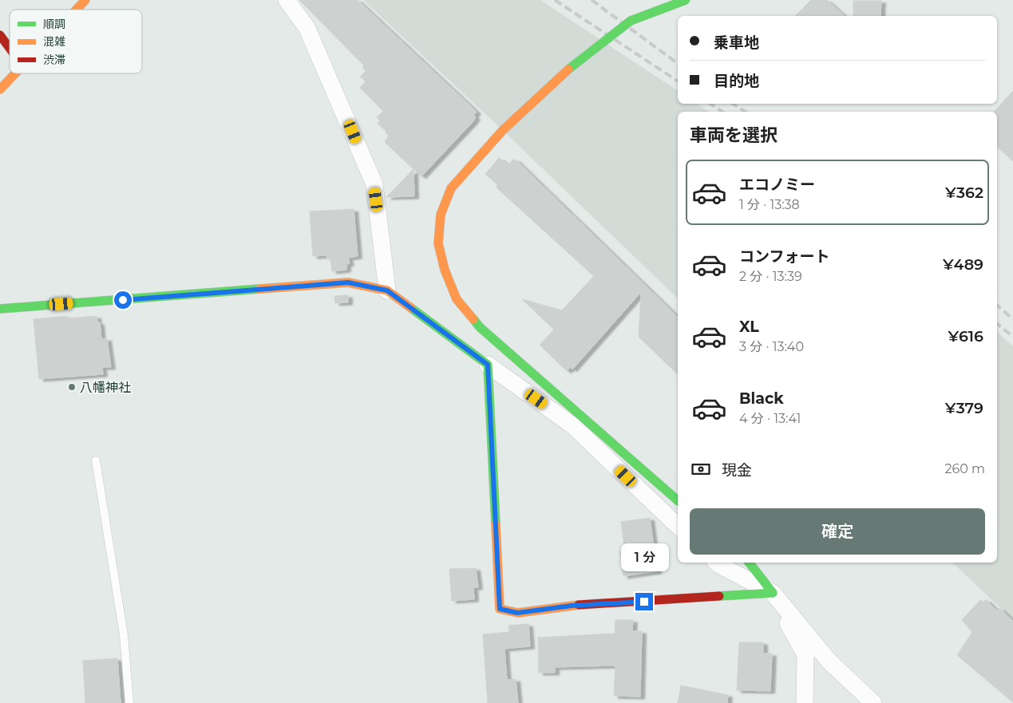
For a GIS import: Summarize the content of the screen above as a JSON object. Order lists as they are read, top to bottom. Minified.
{"places":["八幡神社"],"legend":["順調","混雑","渋滞"],"page":{"banner":["乗車地","目的地"],"heading":"車両を選択","list":[{"name":"エコノミー","note":"1 分 · 13:38","value":"¥362"},{"name":"コンフォート","note":"2 分 · 13:39","value":"¥489"},{"name":"XL","note":"3 分 · 13:40","value":"¥616"},{"name":"Black","note":"4 分 · 13:41","value":"¥379"}],"pay":["現金","260 m"],"buttons":"確定","bubble":"1 分"}}
